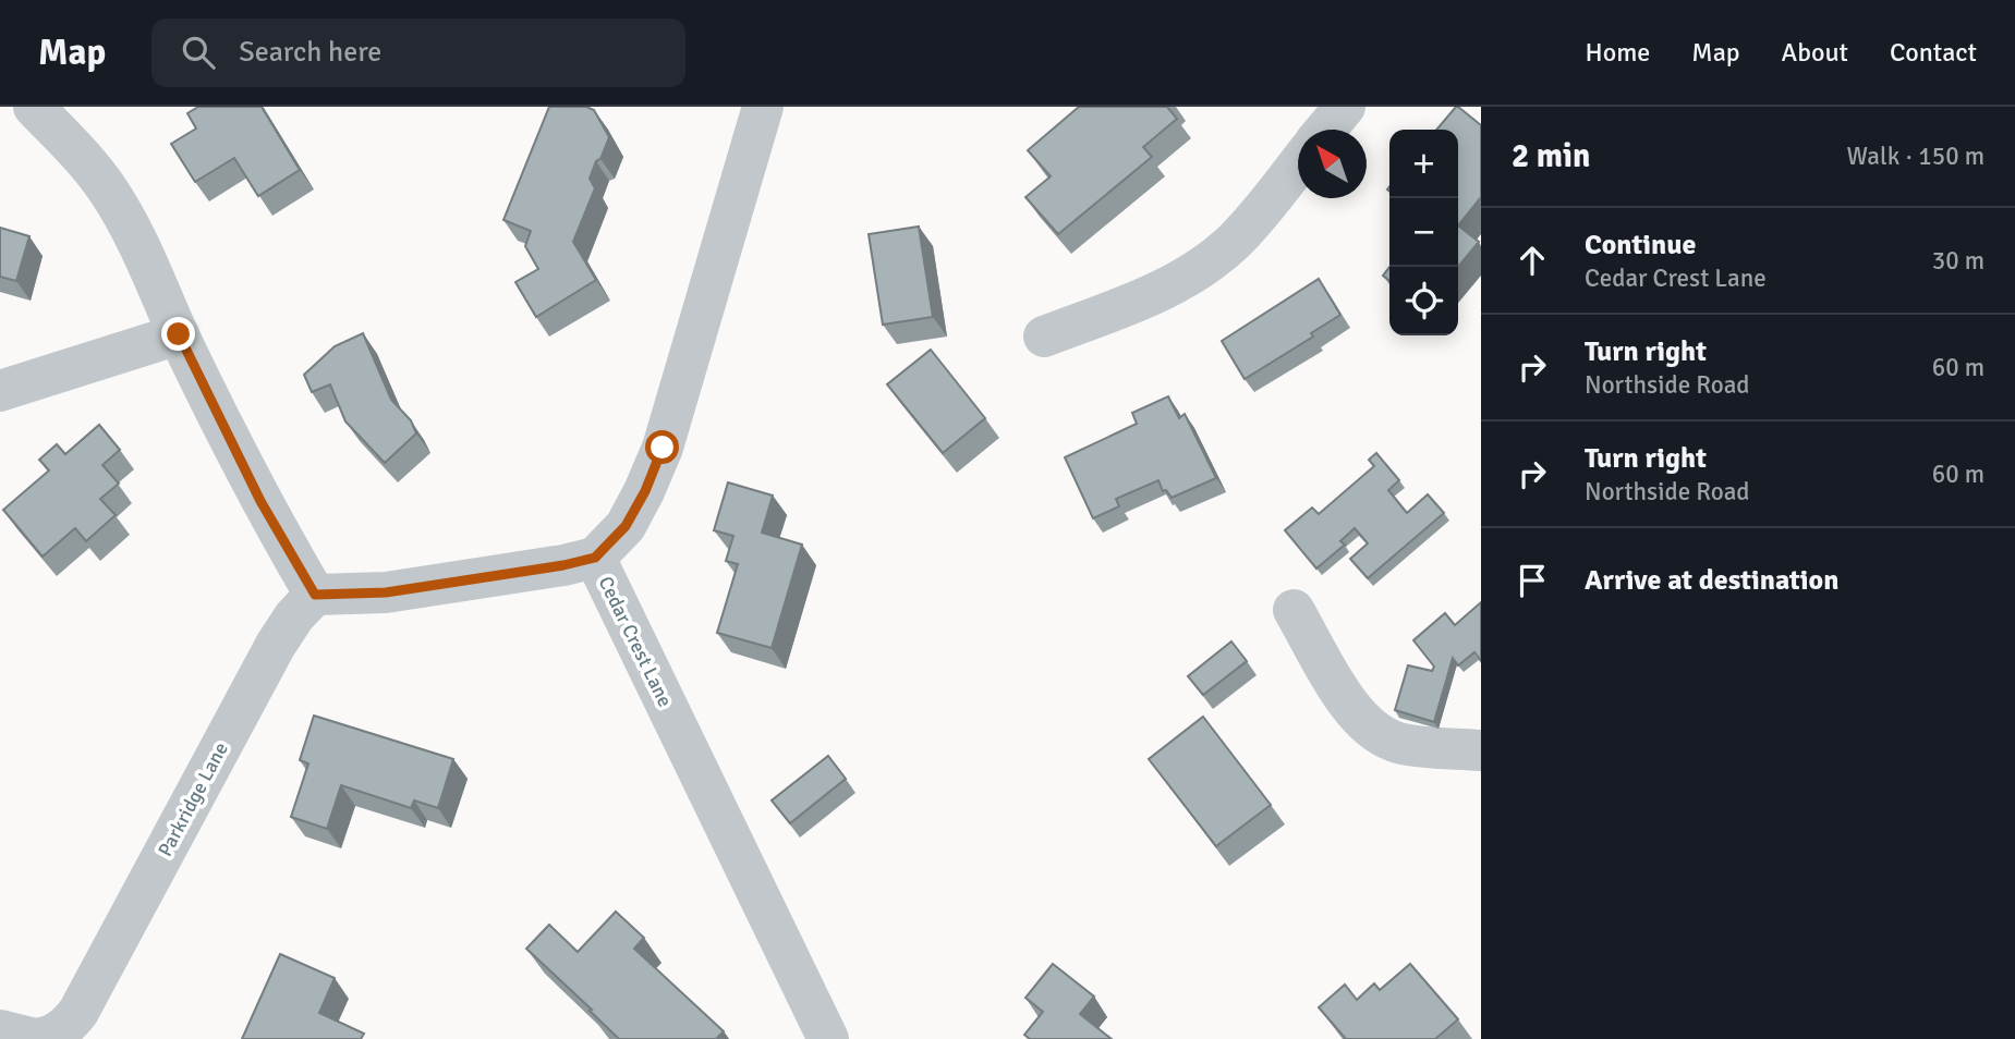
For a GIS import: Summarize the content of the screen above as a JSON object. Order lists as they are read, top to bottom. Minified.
{"streets":{"street":["Cedar Crest Lane","Parkridge Lane"]},"north":"top left","page":{"header":"Map","search":"Search here","nav":["Home","Map","About","Contact"],"heading":["2 min","Walk · 150 m"],"map_buttons":["+","−"],"list":[["Continue","Cedar Crest Lane","30 m"],["Turn right","Northside Road","60 m"],["Turn right","Northside Road","60 m"],"Arrive at destination"]}}
